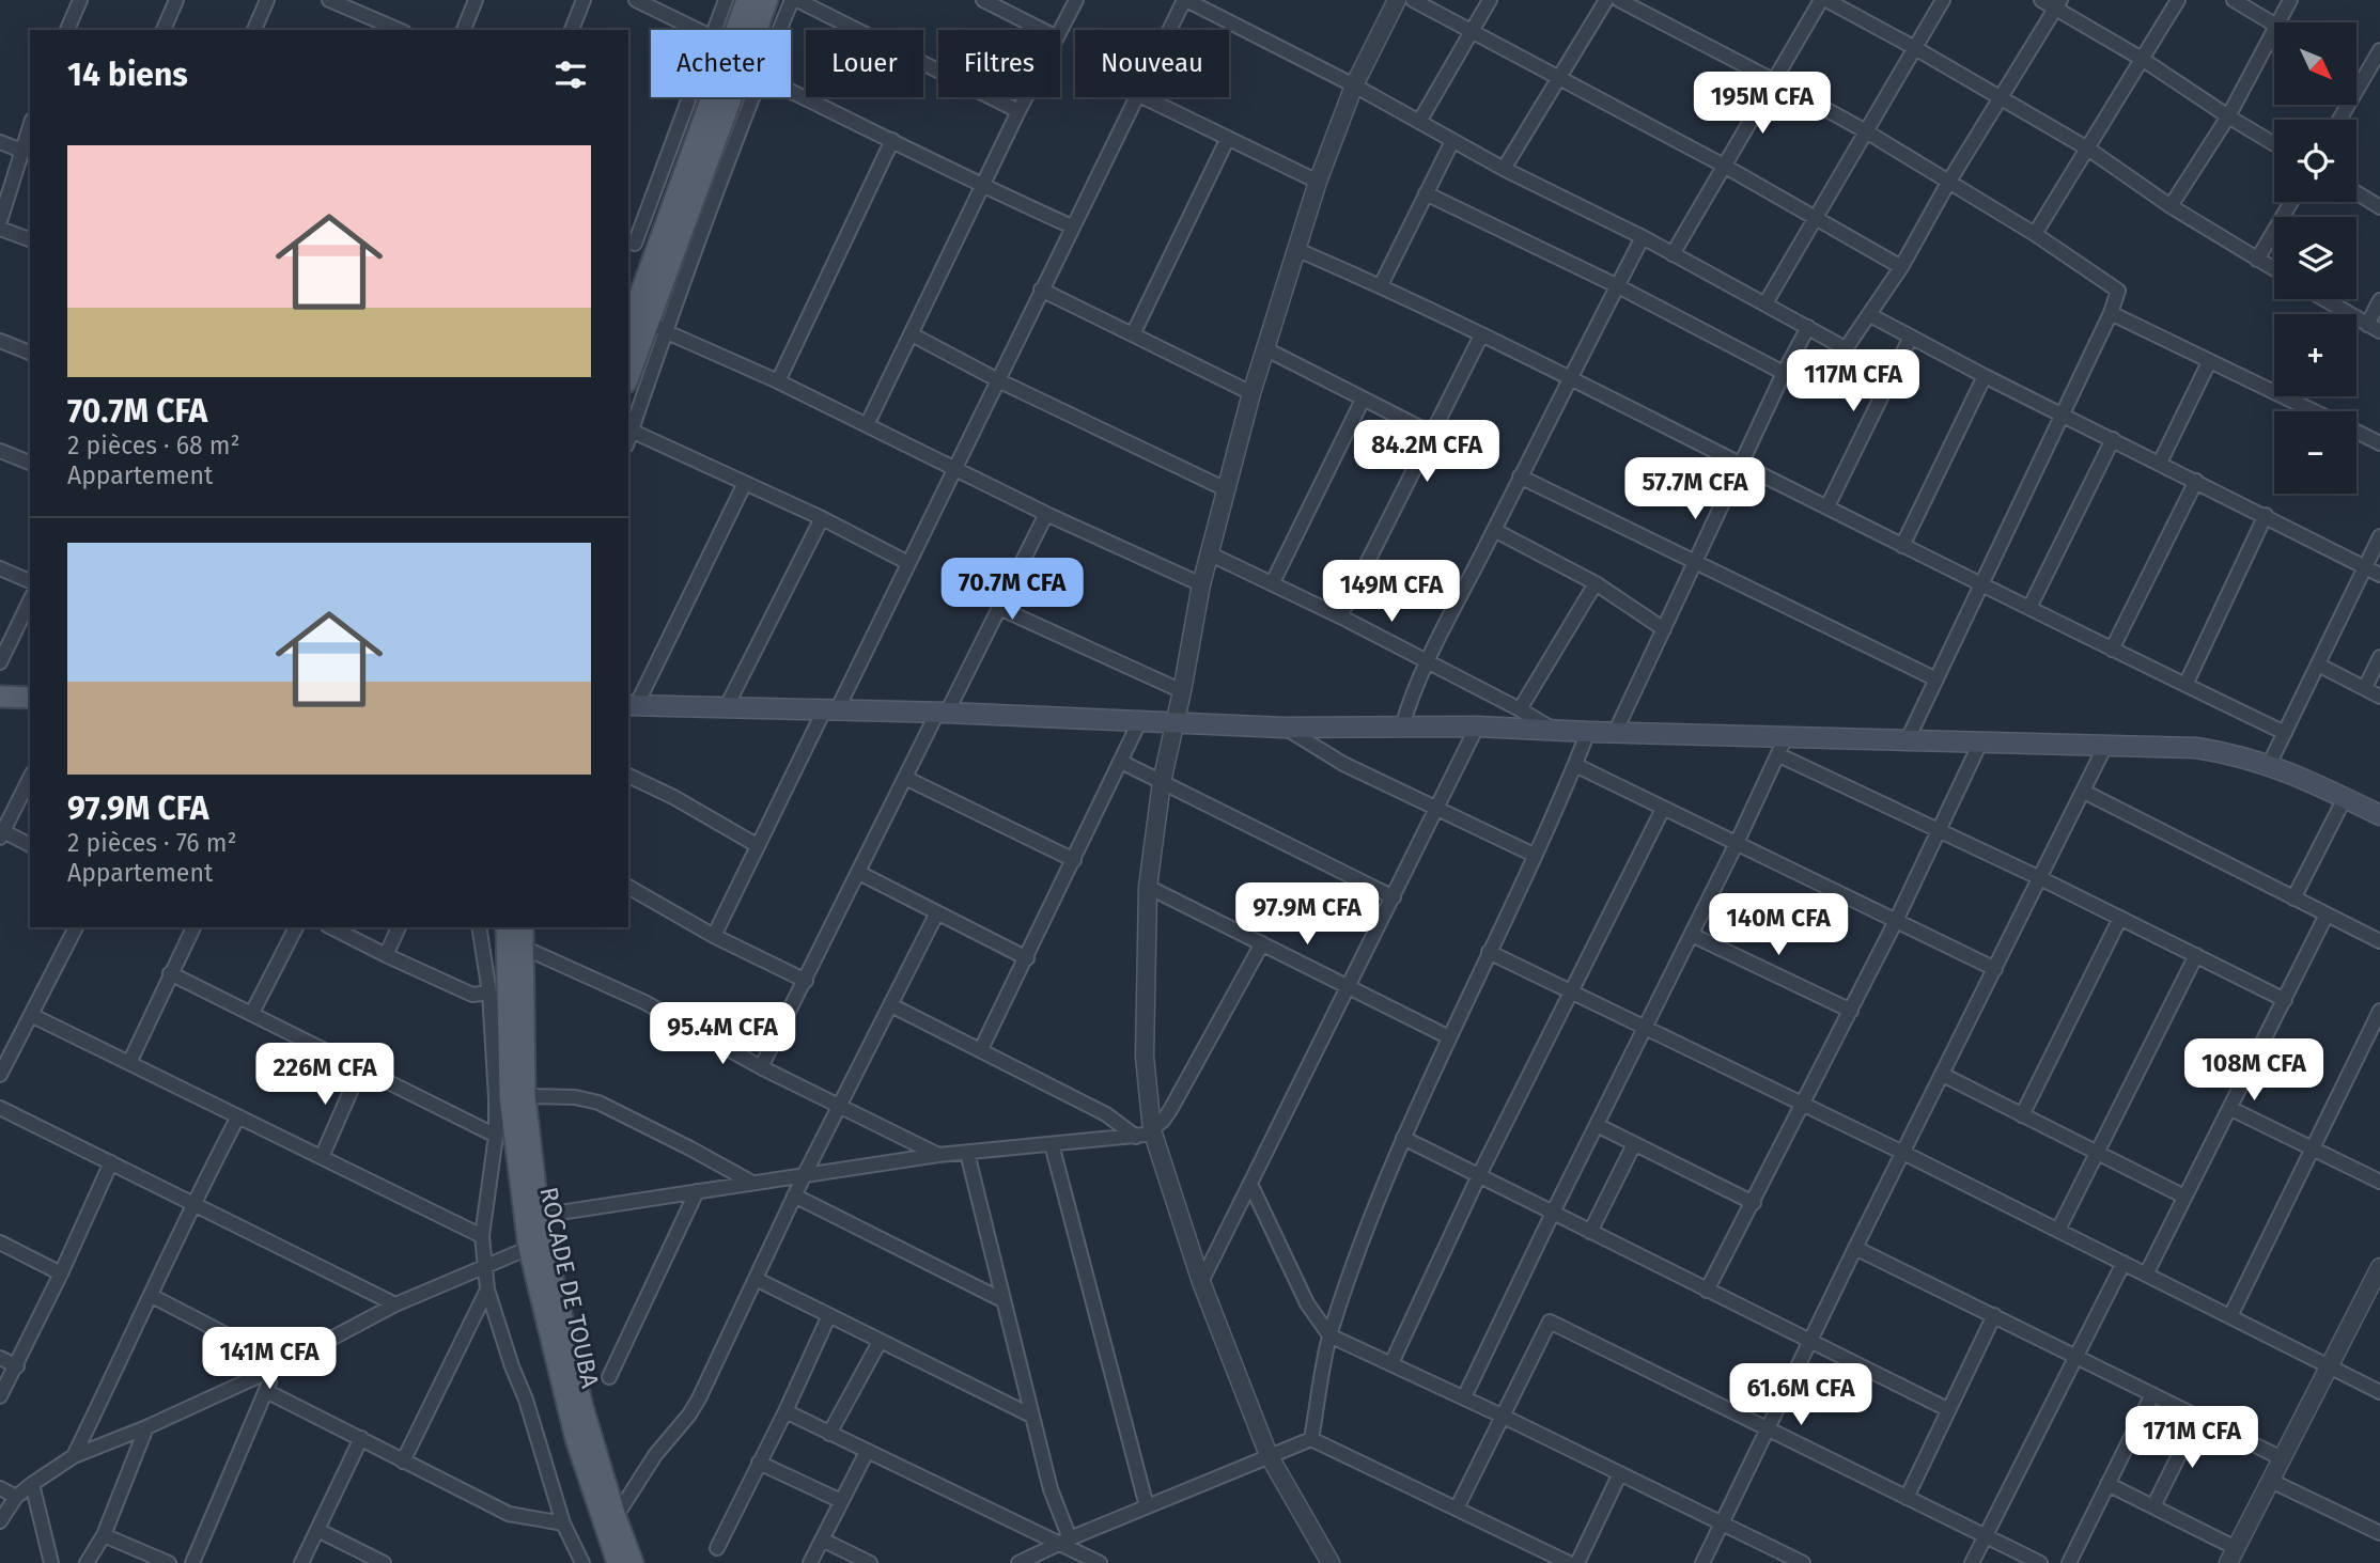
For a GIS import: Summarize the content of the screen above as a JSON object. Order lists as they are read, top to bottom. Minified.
{"streets":{"main road":["ROCADE DE TOUBA"]},"north":"bottom right","page":{"map_buttons":["+","−"],"chip":["Acheter","Louer","Filtres","Nouveau"],"heading":"14 biens","price":["195M CFA","117M CFA","84.2M CFA","57.7M CFA","70.7M CFA","149M CFA","97.9M CFA","140M CFA","95.4M CFA","108M CFA","226M CFA","141M CFA","61.6M CFA","171M CFA"],"list":[{"name":"70.7M CFA","note":"2 pièces · 68 m² · Appartement"},{"name":"97.9M CFA","note":"2 pièces · 76 m² · Appartement"}]}}
